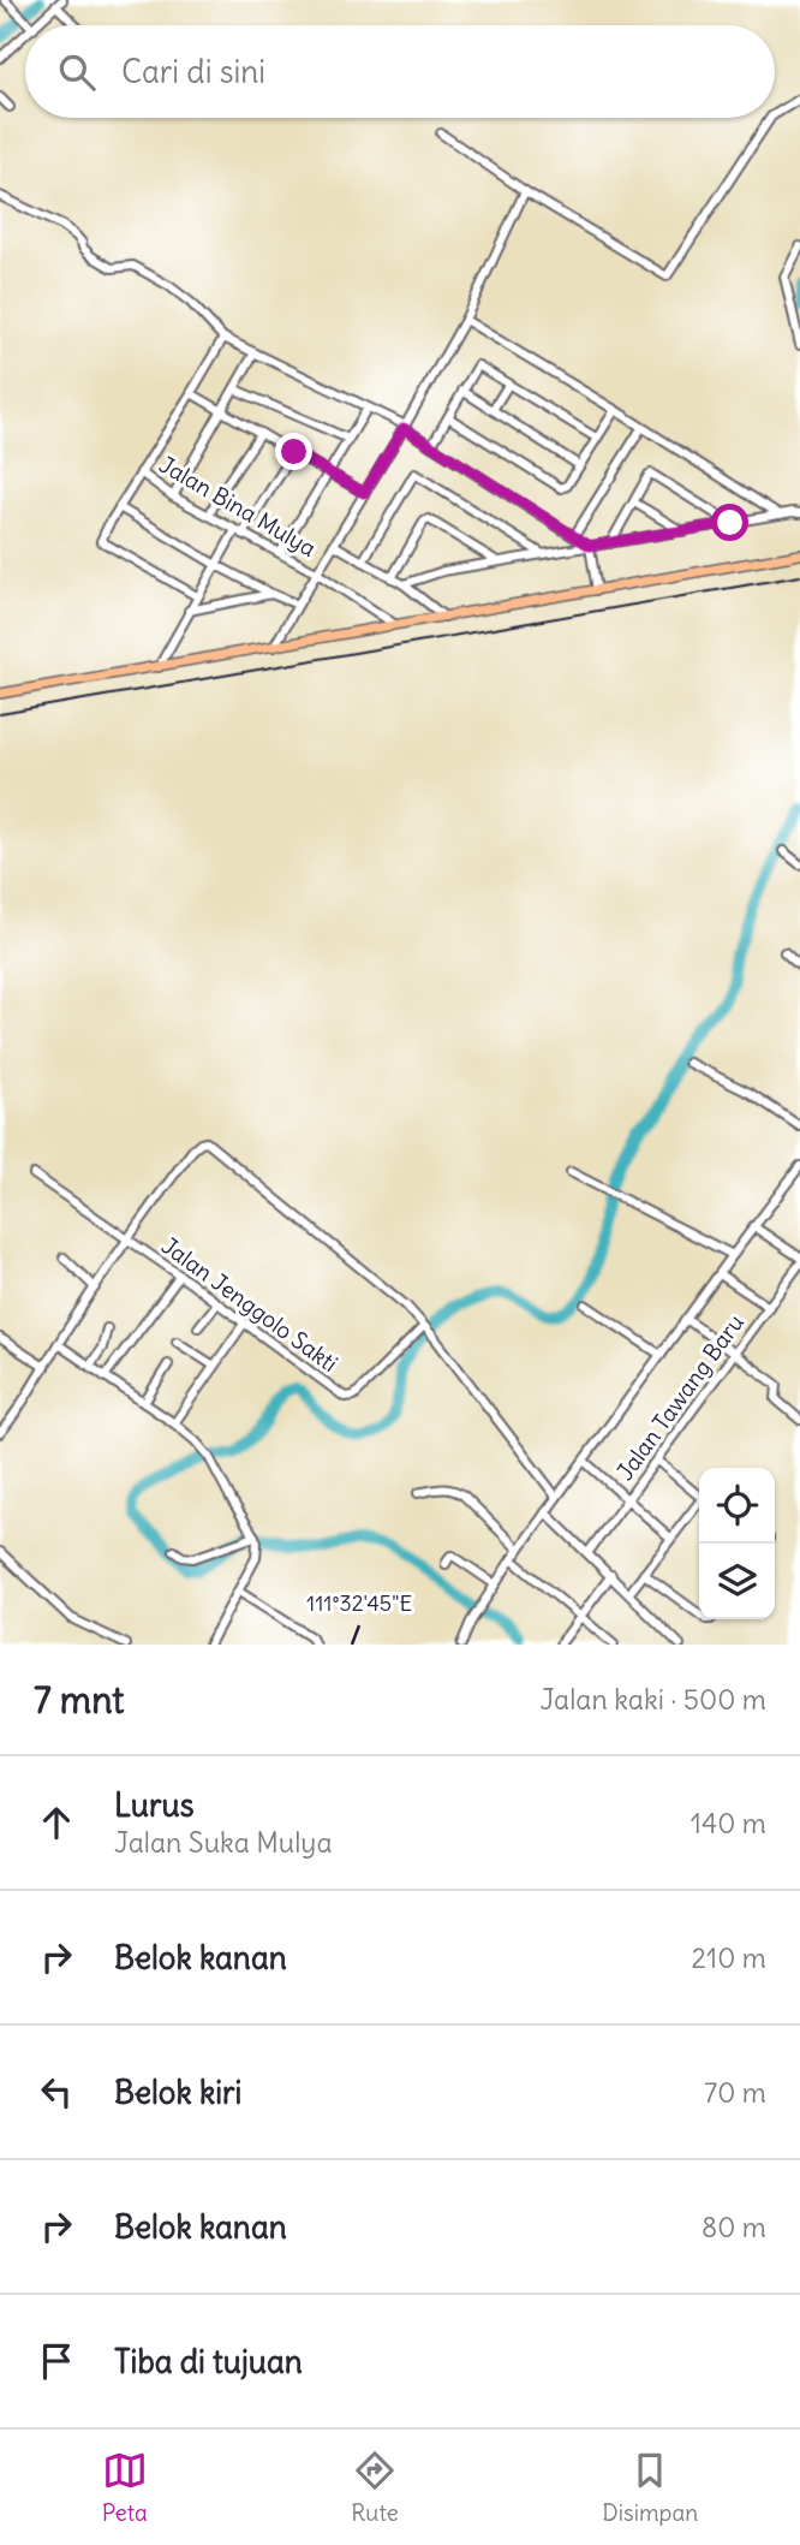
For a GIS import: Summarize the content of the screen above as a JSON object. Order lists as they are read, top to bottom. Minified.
{"streets":{"street":["Jalan Bina Mulya","Jalan Jenggolo Sakti","Jalan Tawang Baru"]},"page":{"search":"Cari di sini","heading":["7 mnt","Jalan kaki · 500 m"],"list":[["Lurus","Jalan Suka Mulya","140 m"],["Belok kanan","210 m"],["Belok kiri","70 m"],["Belok kanan","80 m"],"Tiba di tujuan"],"nav":["Peta","Rute","Disimpan"]},"coordinates":["111°32'45\"E"]}
